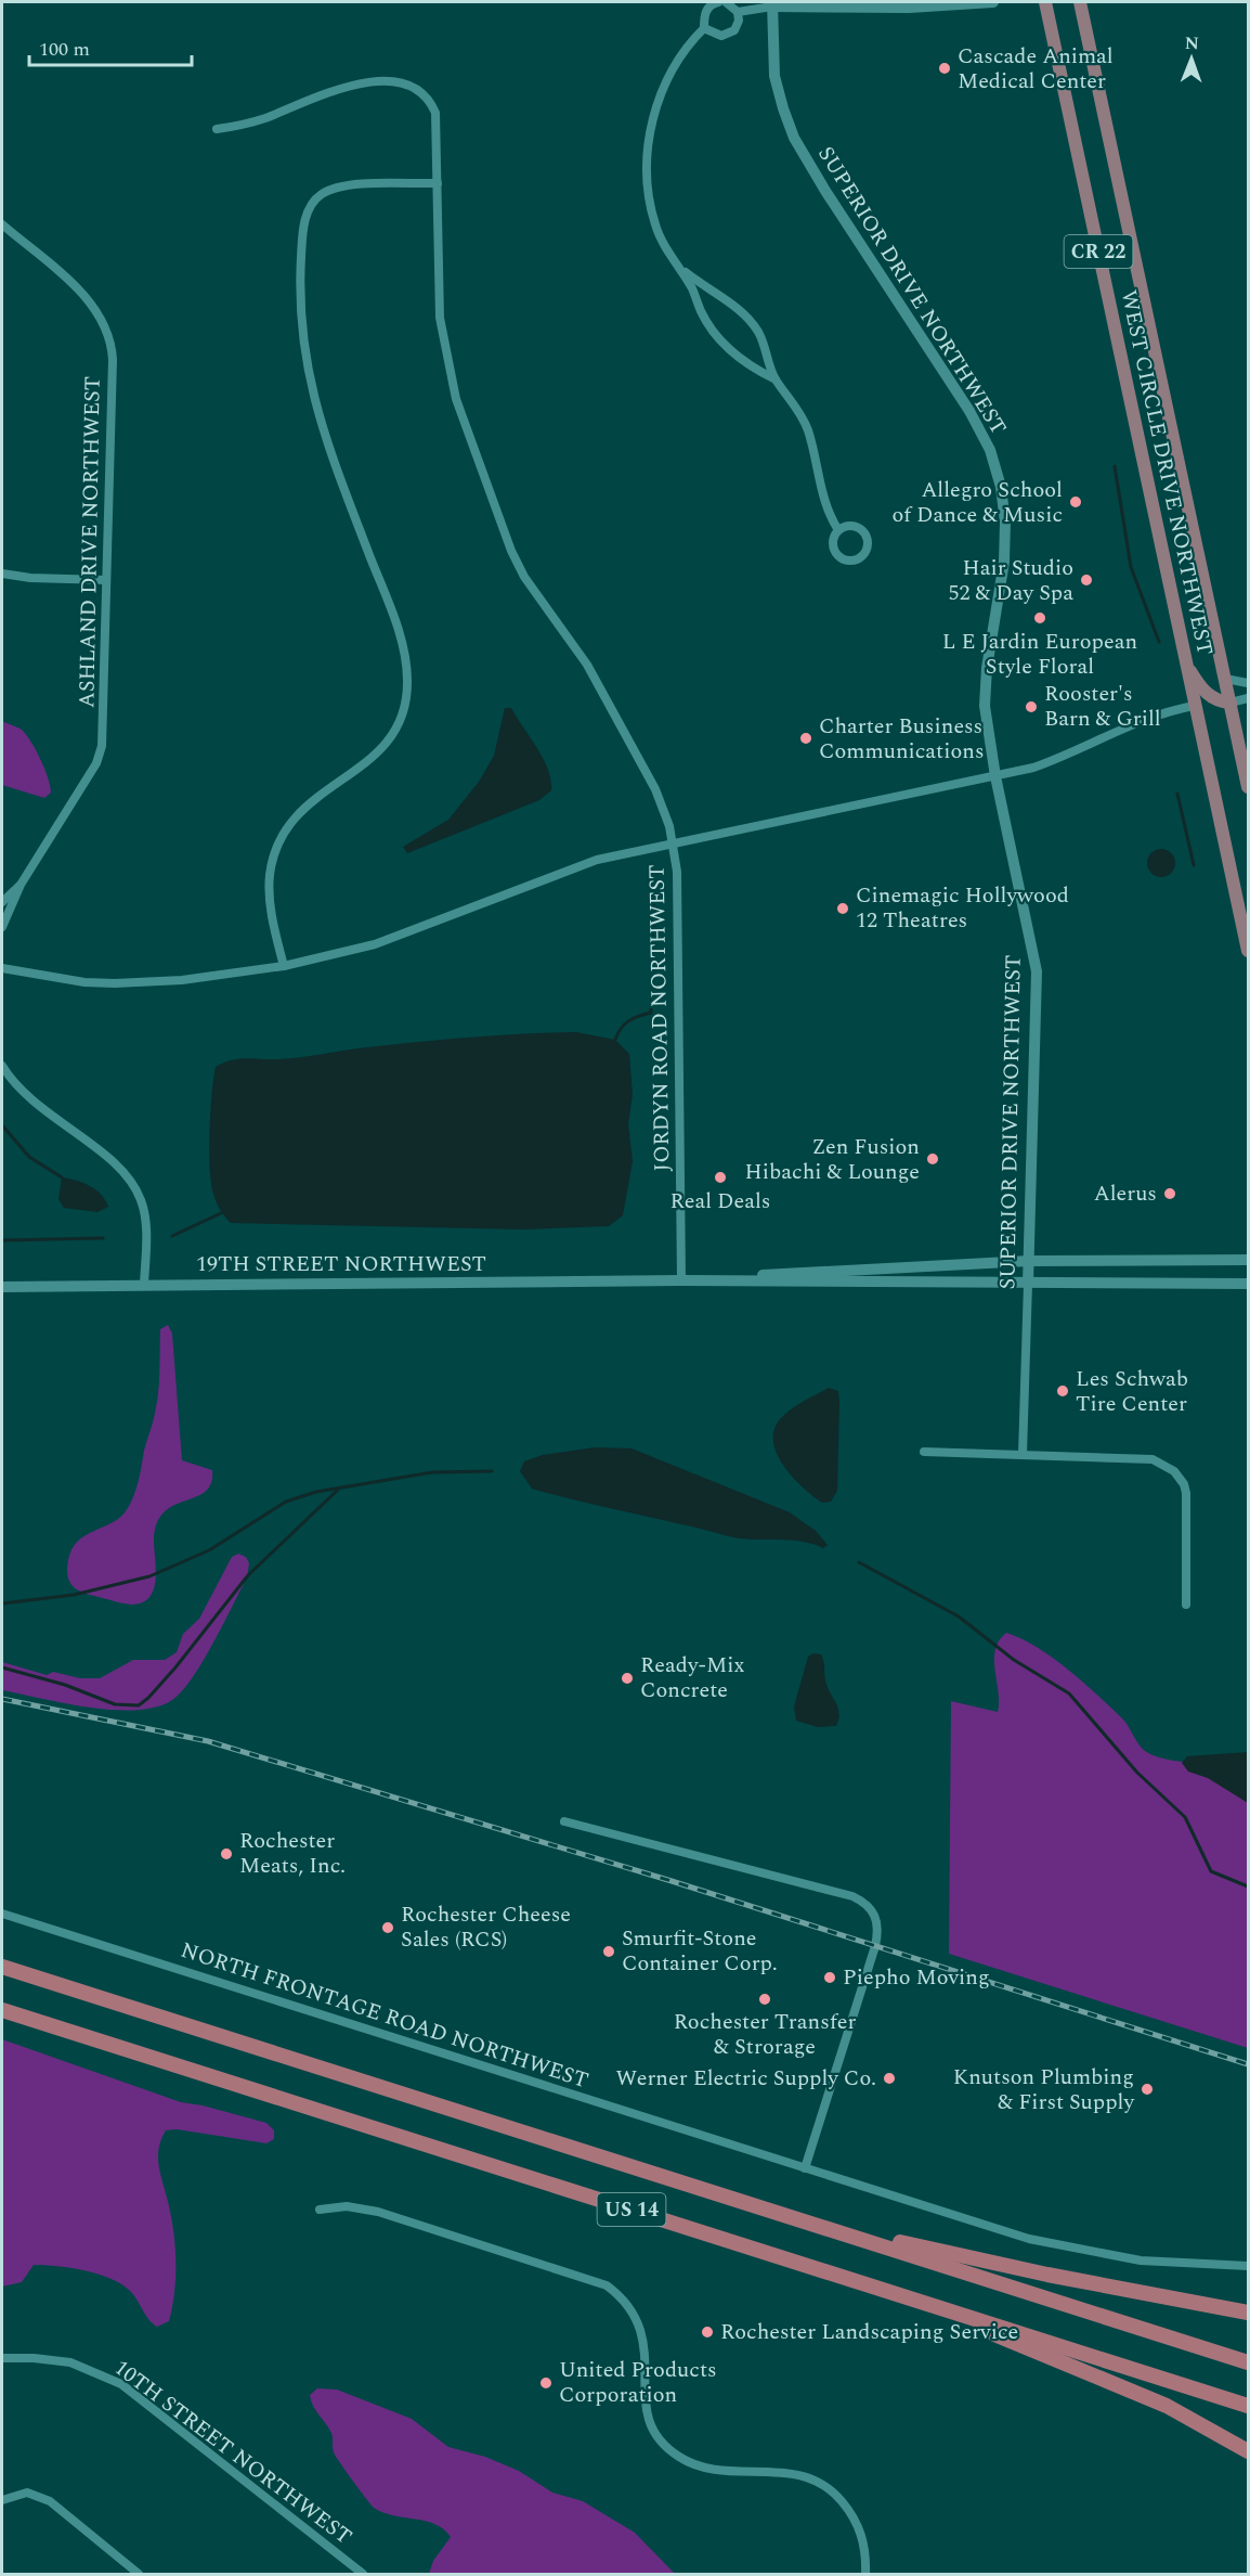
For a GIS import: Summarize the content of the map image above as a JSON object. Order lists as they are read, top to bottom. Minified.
{"streets":{"highway":["US 14"],"main road":["CR 22","WEST CIRCLE DRIVE NORTHWEST"],"street":["SUPERIOR DRIVE NORTHWEST","ASHLAND DRIVE NORTHWEST","JORDYN ROAD NORTHWEST","19TH STREET NORTHWEST","NORTH FRONTAGE ROAD NORTHWEST","10TH STREET NORTHWEST"]},"crossings":[["SUPERIOR DRIVE NORTHWEST","19TH STREET NORTHWEST"],["JORDYN ROAD NORTHWEST","19TH STREET NORTHWEST"]],"places":["Cascade Animal Medical Center","Allegro School of Dance & Music","Hair Studio 52 & Day Spa","L E Jardin European Style Floral","Rooster's Barn & Grill","Charter Business Communications","Cinemagic Hollywood 12 Theatres","Zen Fusion Hibachi & Lounge","Real Deals","Alerus","Les Schwab Tire Center","Ready-Mix Concrete","Rochester Meats, Inc.","Rochester Cheese Sales (RCS)","Smurfit-Stone Container Corp.","Piepho Moving","Rochester Transfer & Strorage","Werner Electric Supply Co.","Knutson Plumbing & First Supply","Rochester Landscaping Service","United Products Corporation"],"scale_bar":"100 m","north":"top"}
